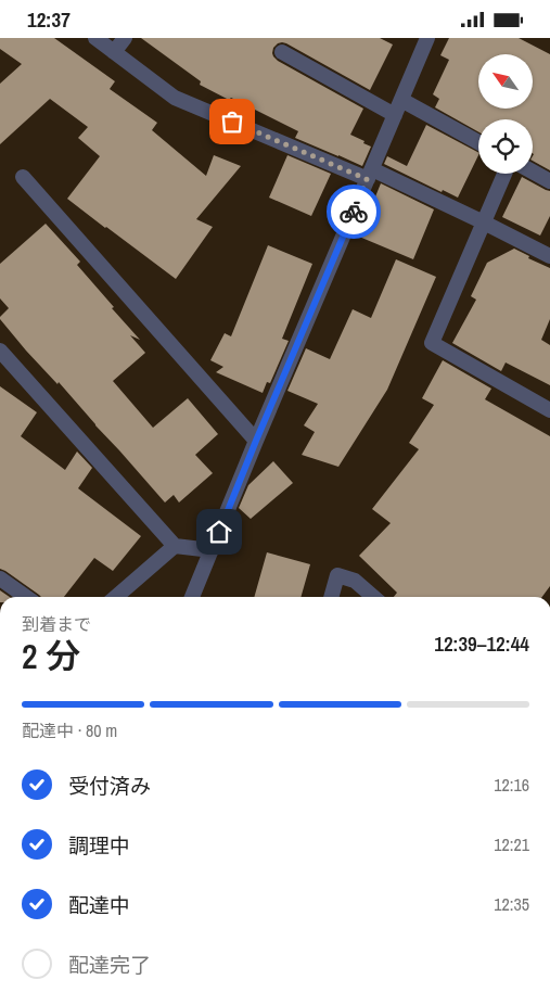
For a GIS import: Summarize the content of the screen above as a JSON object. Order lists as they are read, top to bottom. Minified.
{"north":"top left","page":{"status":"12:37","heading":["2 分","到着まで","12:39–12:44"],"bar":"配達中 · 80 m","list":[["受付済み","12:16"],["調理中","12:21"],["配達中","12:35"],"配達完了"]}}
